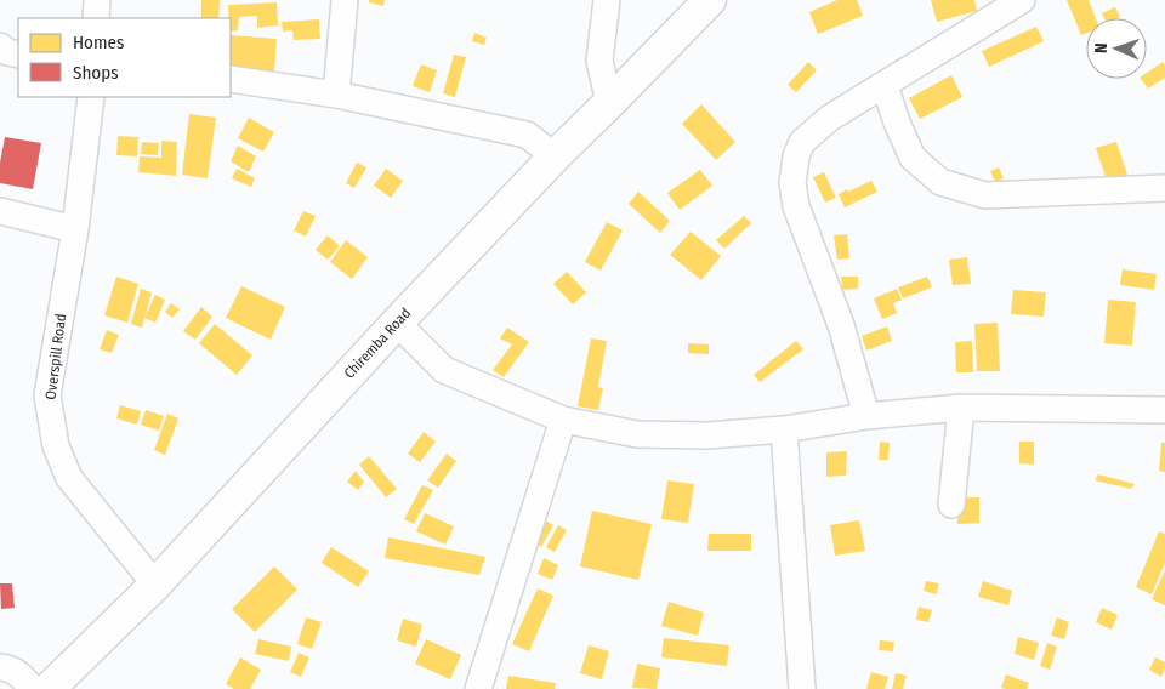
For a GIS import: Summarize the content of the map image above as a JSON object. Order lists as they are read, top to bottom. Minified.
{"streets":{"main road":["Chiremba Road"],"street":["Overspill Road"]},"crossings":[["Chiremba Road","Overspill Road"]],"legend":["Homes","Shops"],"north":"left"}
